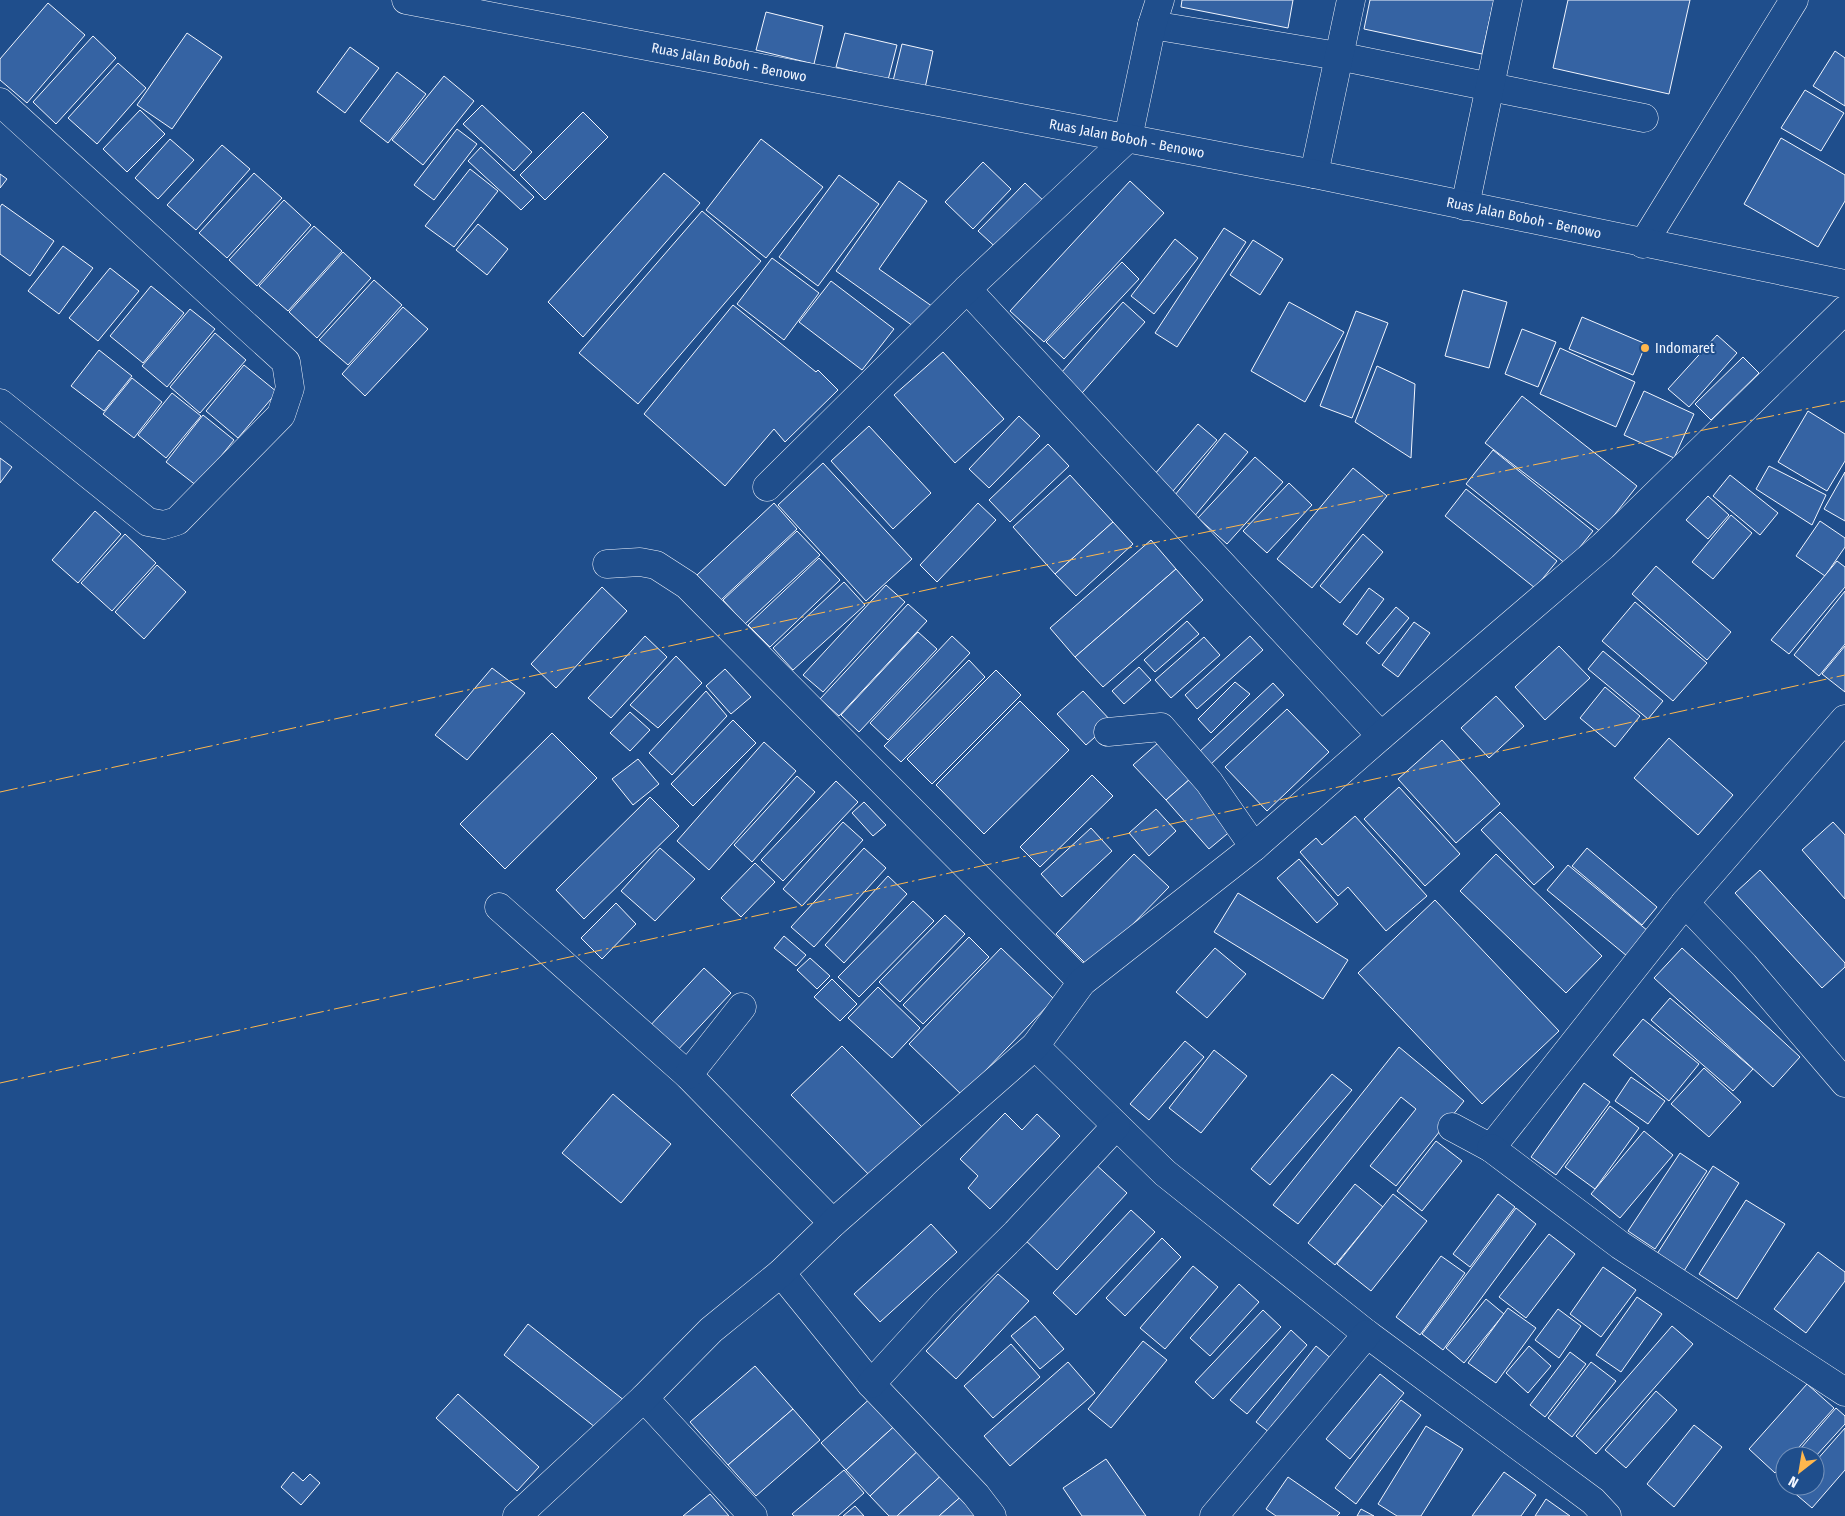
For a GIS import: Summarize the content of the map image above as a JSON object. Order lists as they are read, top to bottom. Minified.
{"streets":{"street":["Ruas Jalan Boboh - Benowo"]},"places":["Indomaret"],"north":"bottom left"}
